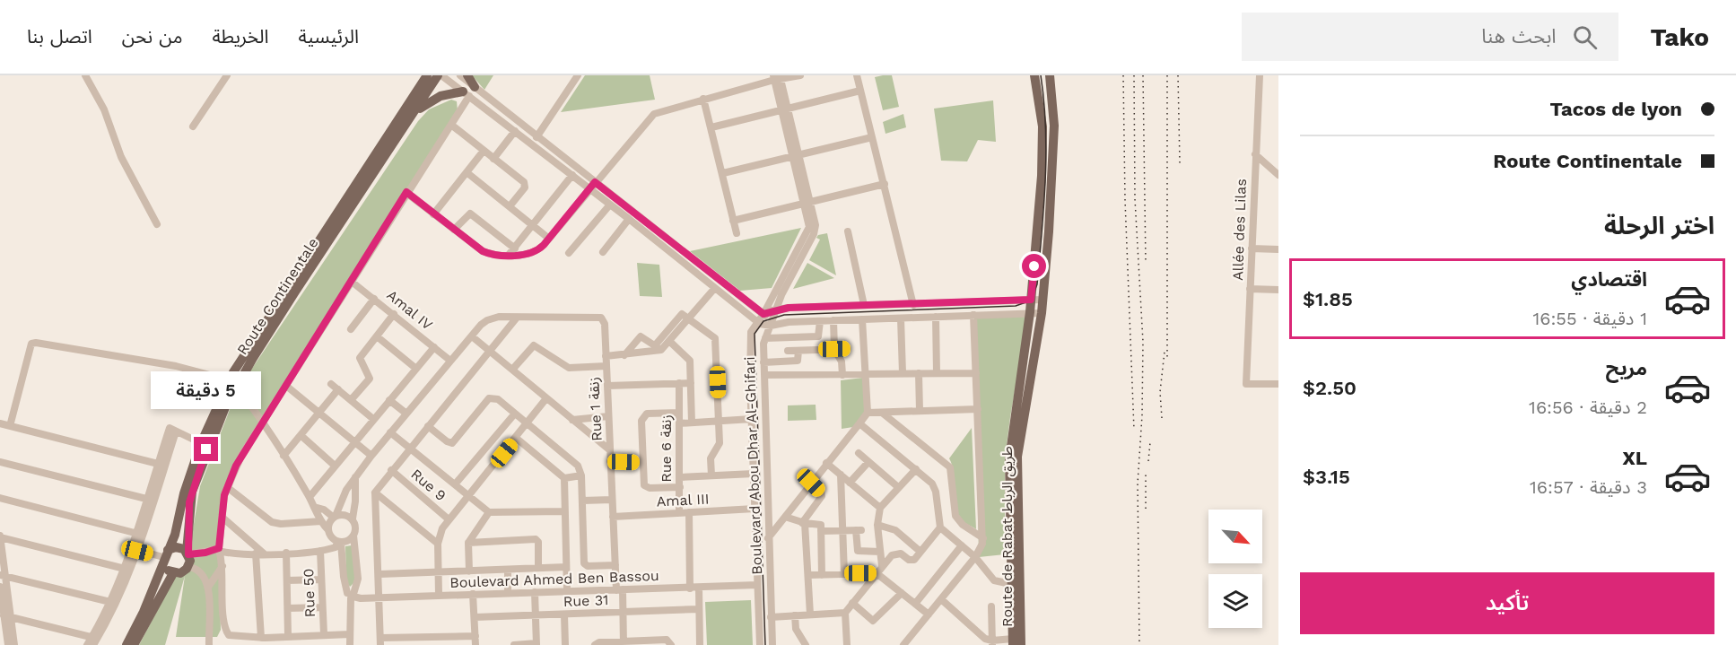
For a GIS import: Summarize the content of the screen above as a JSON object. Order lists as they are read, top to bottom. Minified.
{"streets":{"main road":["Route Continentale","Route de Rabat طريق الرباط"],"street":["Allée des Lilas","Amal IV","Rue 1 زنقة","Rue 6 زنقة","Boulevard Abou Dhar Al-Ghifari","Rue 9","Amal III","Boulevard Ahmed Ben Bassou","Rue 50","Rue 31"]},"crossings":[["Rue 1 زنقة","Amal III"],["Rue 1 زنقة","Boulevard Ahmed Ben Bassou"],["Rue 1 زنقة","Rue 31"],["Rue 6 زنقة","Amal III"],["Boulevard Abou Dhar Al-Ghifari","Amal III"],["Boulevard Abou Dhar Al-Ghifari","Boulevard Ahmed Ben Bassou"]],"north":"bottom right","page":{"header":"Tako","search":"ابحث هنا","nav":["الرئيسية","الخريطة","من نحن","اتصل بنا"],"banner":["Tacos de lyon","Route Continentale"],"heading":"اختر الرحلة","list":[{"name":"اقتصادي","note":"1 دقيقة · 16:55","value":"$1.85"},{"name":"مريح","note":"2 دقيقة · 16:56","value":"$2.50"},{"name":"XL","note":"3 دقيقة · 16:57","value":"$3.15"}],"bubble":"5 دقيقة","buttons":"تأكيد"}}
